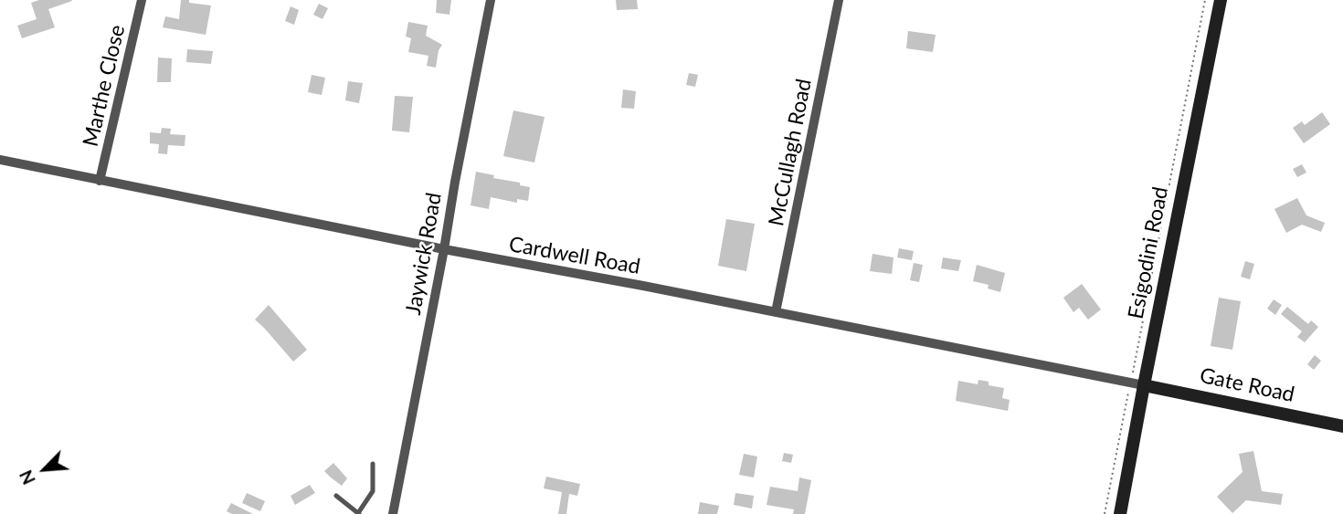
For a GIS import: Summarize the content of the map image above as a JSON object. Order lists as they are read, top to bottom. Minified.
{"streets":{"main road":["Esigodini Road","Gate Road"],"street":["Marthe Close","McCullagh Road","Jaywick Road","Cardwell Road"]},"crossings":[["Marthe Close","Cardwell Road"],["McCullagh Road","Cardwell Road"],["Esigodini Road","Cardwell Road"],["Esigodini Road","Gate Road"],["Jaywick Road","Cardwell Road"],["Cardwell Road","Gate Road"]],"north":"bottom left"}
